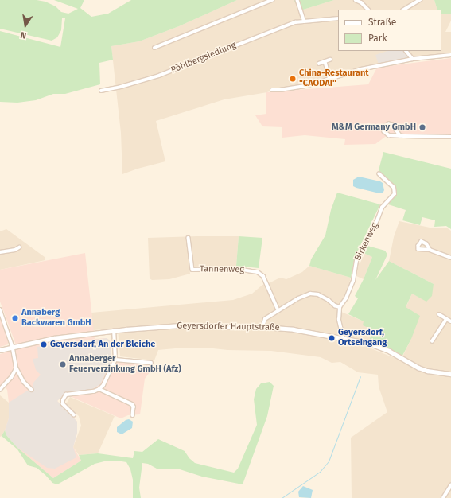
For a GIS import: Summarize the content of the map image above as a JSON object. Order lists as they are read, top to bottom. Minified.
{"streets":{"main road":["Geyersdorfer Hauptstraße"],"street":["Pöhlbergsiedlung","Birkenweg","Tannenweg"]},"crossings":[["Birkenweg","Geyersdorfer Hauptstraße"]],"places":["China-Restaurant \"CAODAI\"","M&M Germany GmbH","Annaberg Backwaren GmbH","Geyersdorf, Ortseingang","Geyersdorf, An der Bleiche","Annaberger Feuerverzinkung GmbH (Afz)"],"legend":["Straße","Park"],"north":"bottom"}
